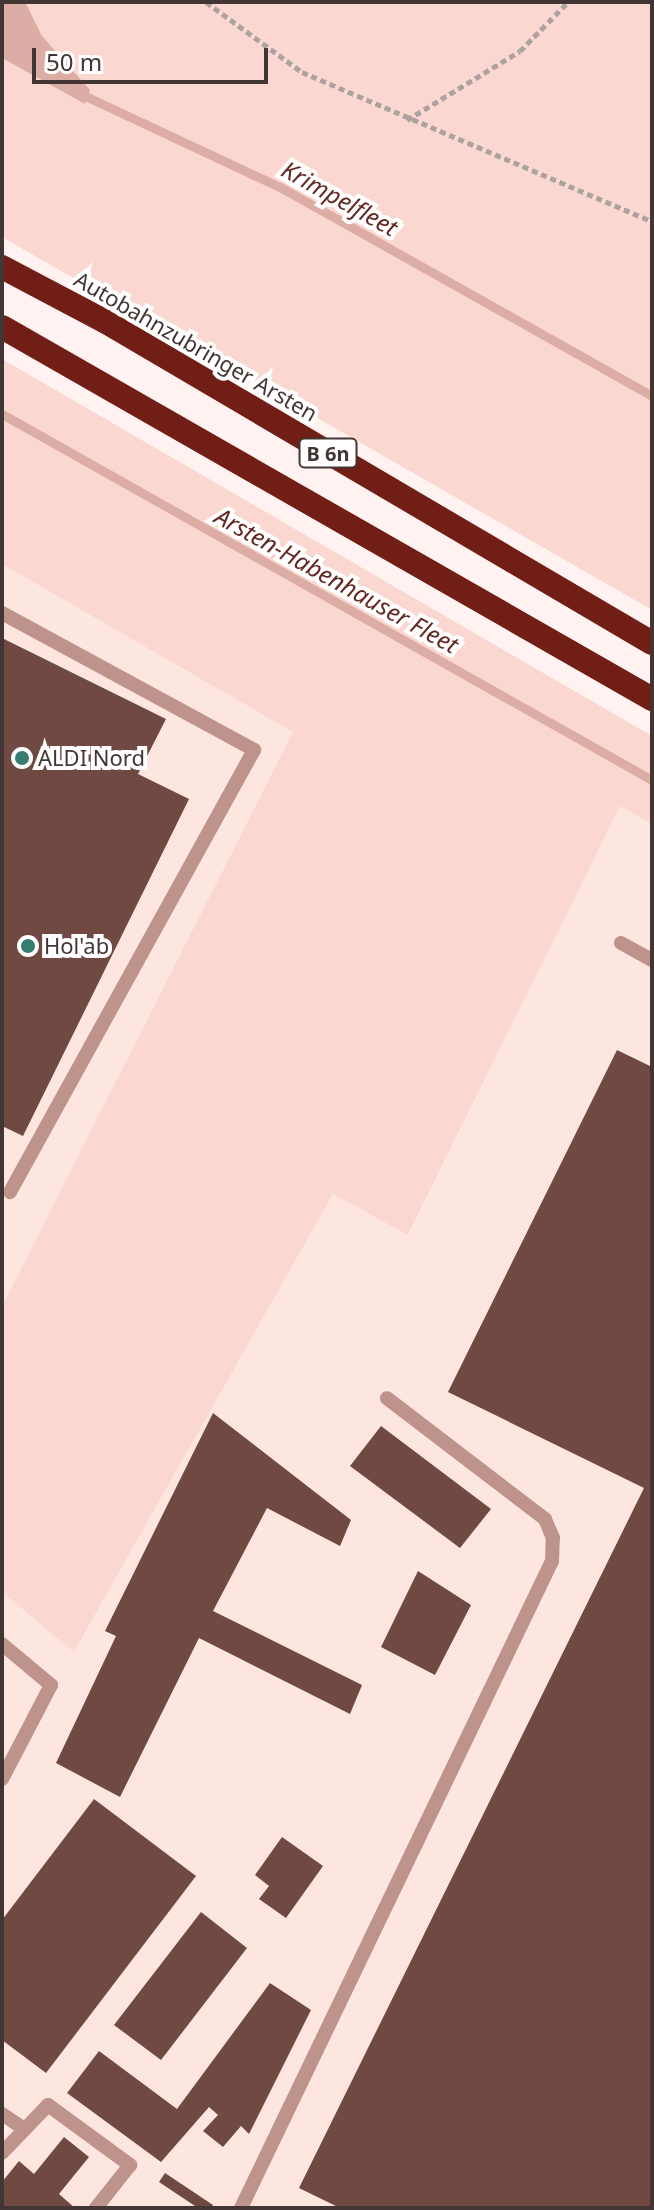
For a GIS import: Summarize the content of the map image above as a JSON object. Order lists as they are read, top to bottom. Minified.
{"streets":{"highway":["Autobahnzubringer Arsten","B 6n"]},"water":["Krimpelfleet","Arsten-Habenhauser Fleet"],"places":["ALDI Nord","Hol'ab"],"scale_bar":"50 m"}
